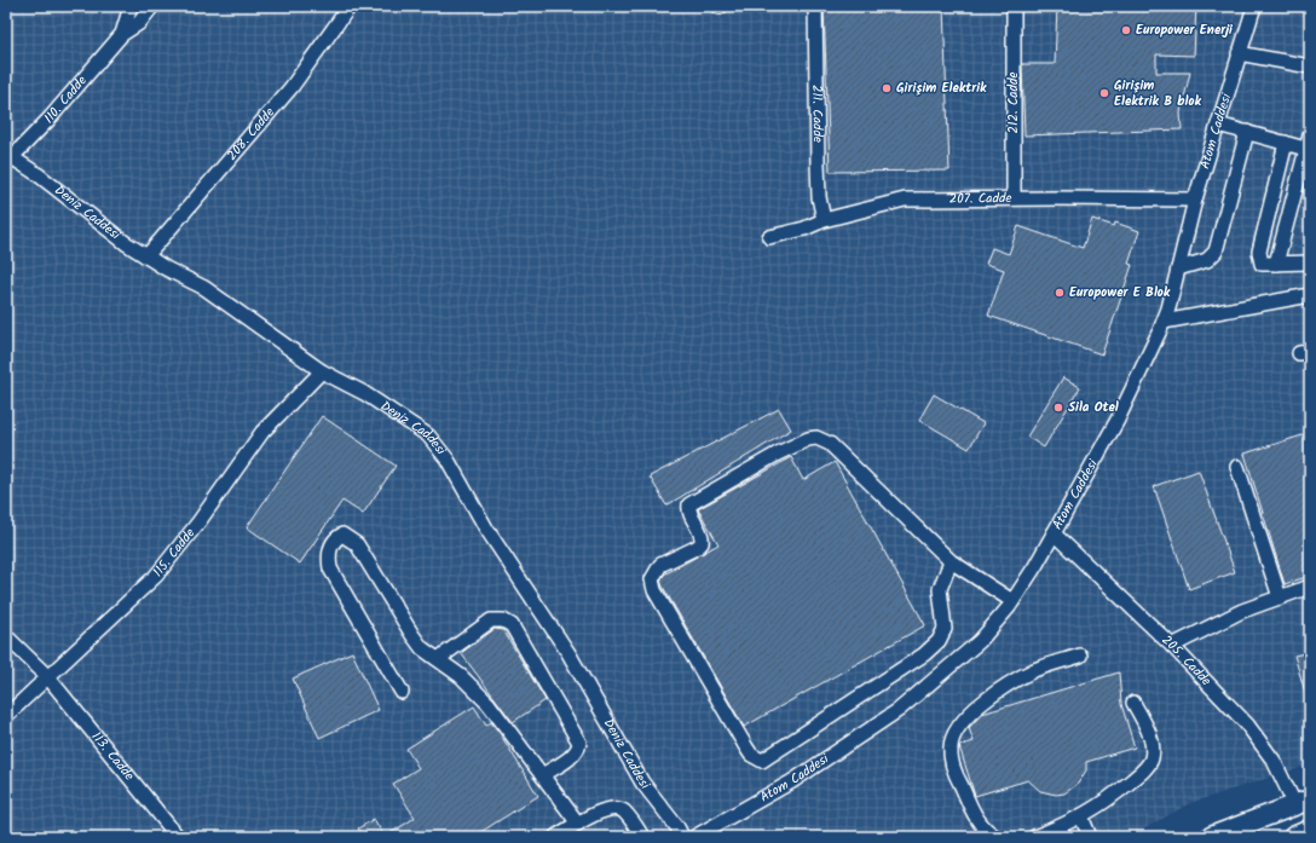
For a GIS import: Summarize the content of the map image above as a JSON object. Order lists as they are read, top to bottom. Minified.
{"streets":{"street":["110. Cadde","212. Cadde","211. Cadde","Atom Caddesi","208. Cadde","207. Cadde","Deniz Caddesi","115. Cadde","205. Cadde","113. Cadde"]},"crossings":[["110. Cadde","Deniz Caddesi"],["212. Cadde","207. Cadde"],["211. Cadde","207. Cadde"],["Atom Caddesi","207. Cadde"],["Atom Caddesi","205. Cadde"],["208. Cadde","Deniz Caddesi"],["Deniz Caddesi","115. Cadde"],["115. Cadde","113. Cadde"]],"places":["Europower Enerji","Girişim Elektrik","Girişim Elektrik B blok","Europower E Blok","Sila Otel"]}
